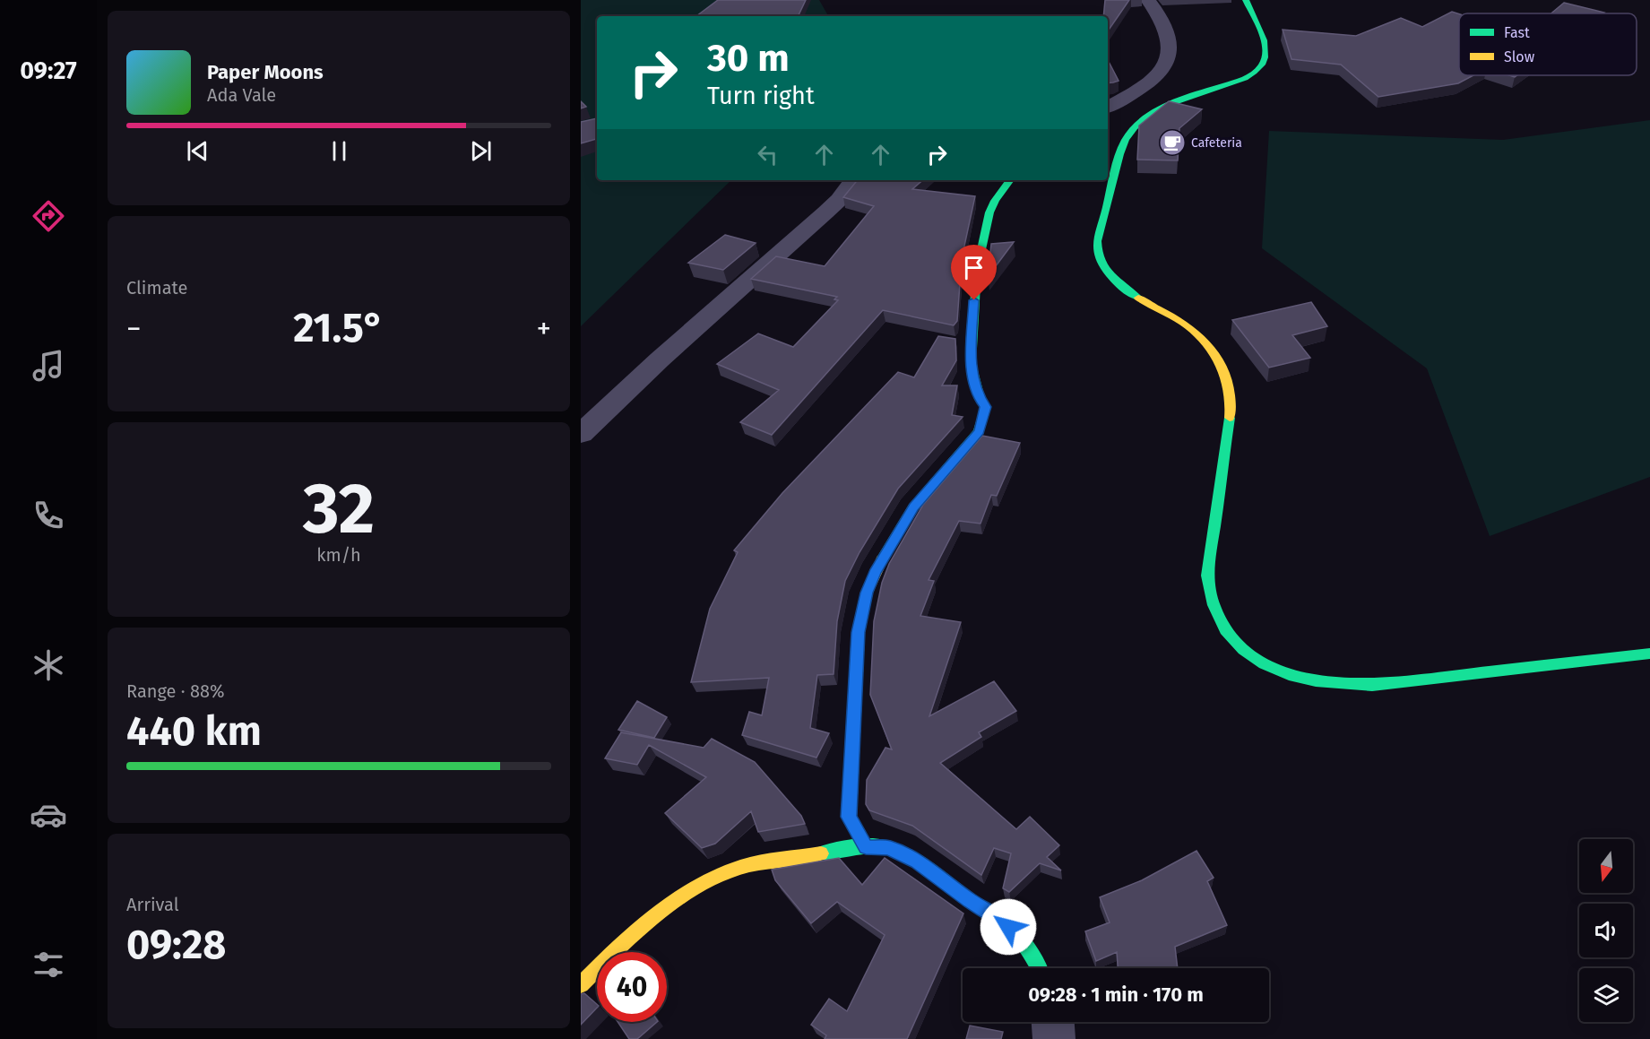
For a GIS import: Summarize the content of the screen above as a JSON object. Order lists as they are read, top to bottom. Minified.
{"places":{"cafe":["Cafeteria"]},"legend":["Fast","Slow"],"north":"bottom","page":{"tabs":"09:27","turn":["30 m","Turn right"],"song":["Paper Moons","Ada Vale"],"tile":["Climate",["32","km/h"],["Range · 88%","440 km"],["Arrival","09:28"]],"heat":["−","21.5°","+"],"limit":"40","trip":"09:28 · 1 min · 170 m"}}
